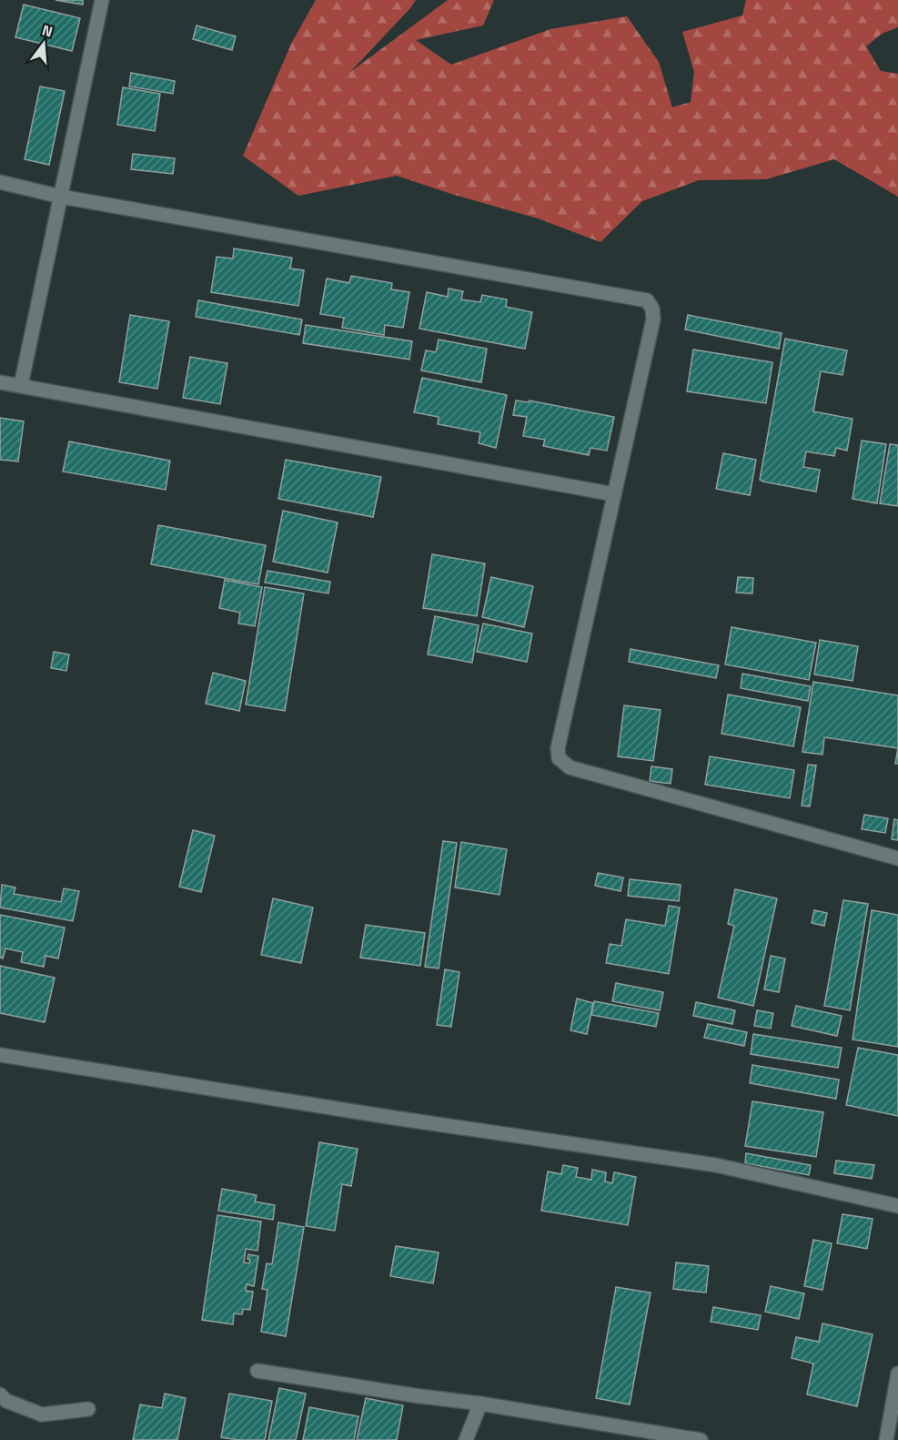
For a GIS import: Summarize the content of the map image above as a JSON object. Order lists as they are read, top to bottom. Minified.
{"north":"top"}
